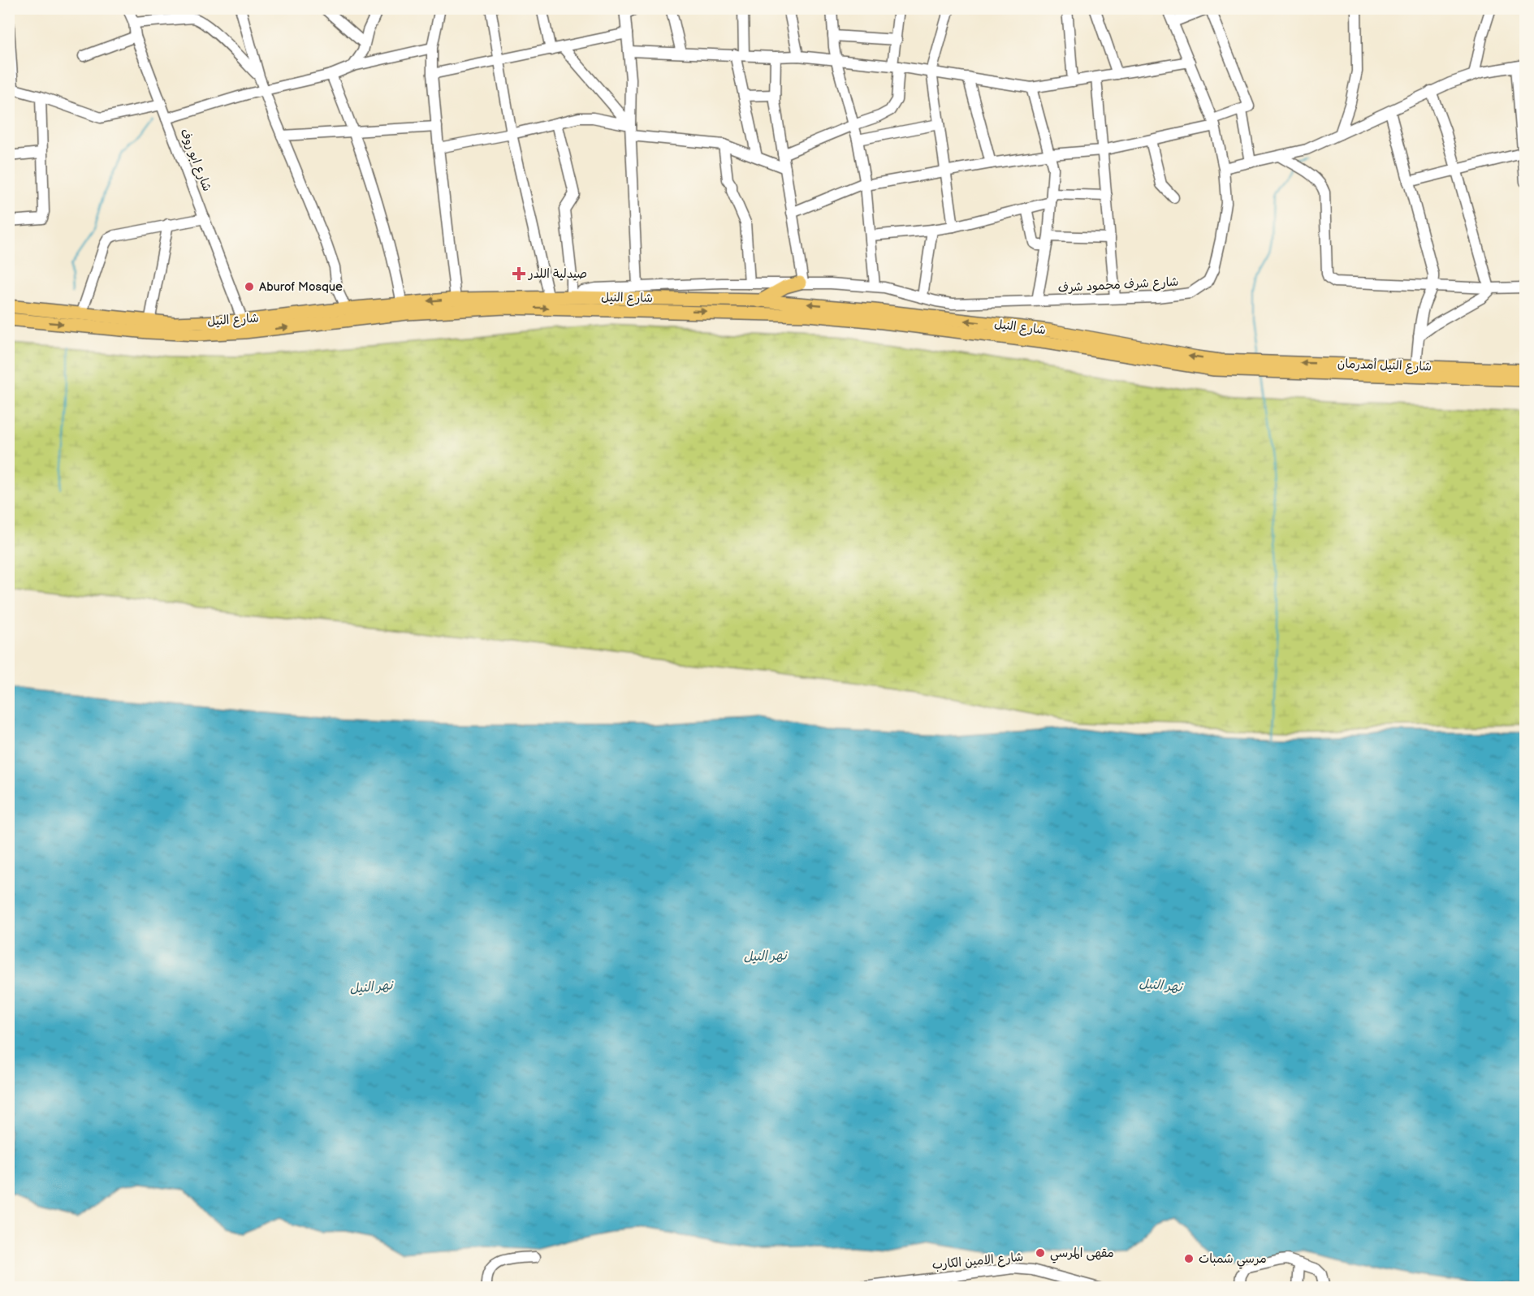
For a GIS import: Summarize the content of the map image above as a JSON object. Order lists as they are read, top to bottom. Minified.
{"streets":{"main road":["شارع النيل","شارع النيل أمدرمان"],"street":["شارع ابو روف","شارع شرف محمود شرف","شارع الامين الكارب"]},"crossings":[["شارع ابو روف","شارع النيل"],["شارع شرف محمود شرف","شارع النيل"],["شارع النيل","شارع النيل أمدرمان"]],"water":["نهر النيل"],"places":{"health":["صيدلية اللدر"],"other":["Aburof Mosque","مقهى المرسي","مرسي شمبات"]}}
